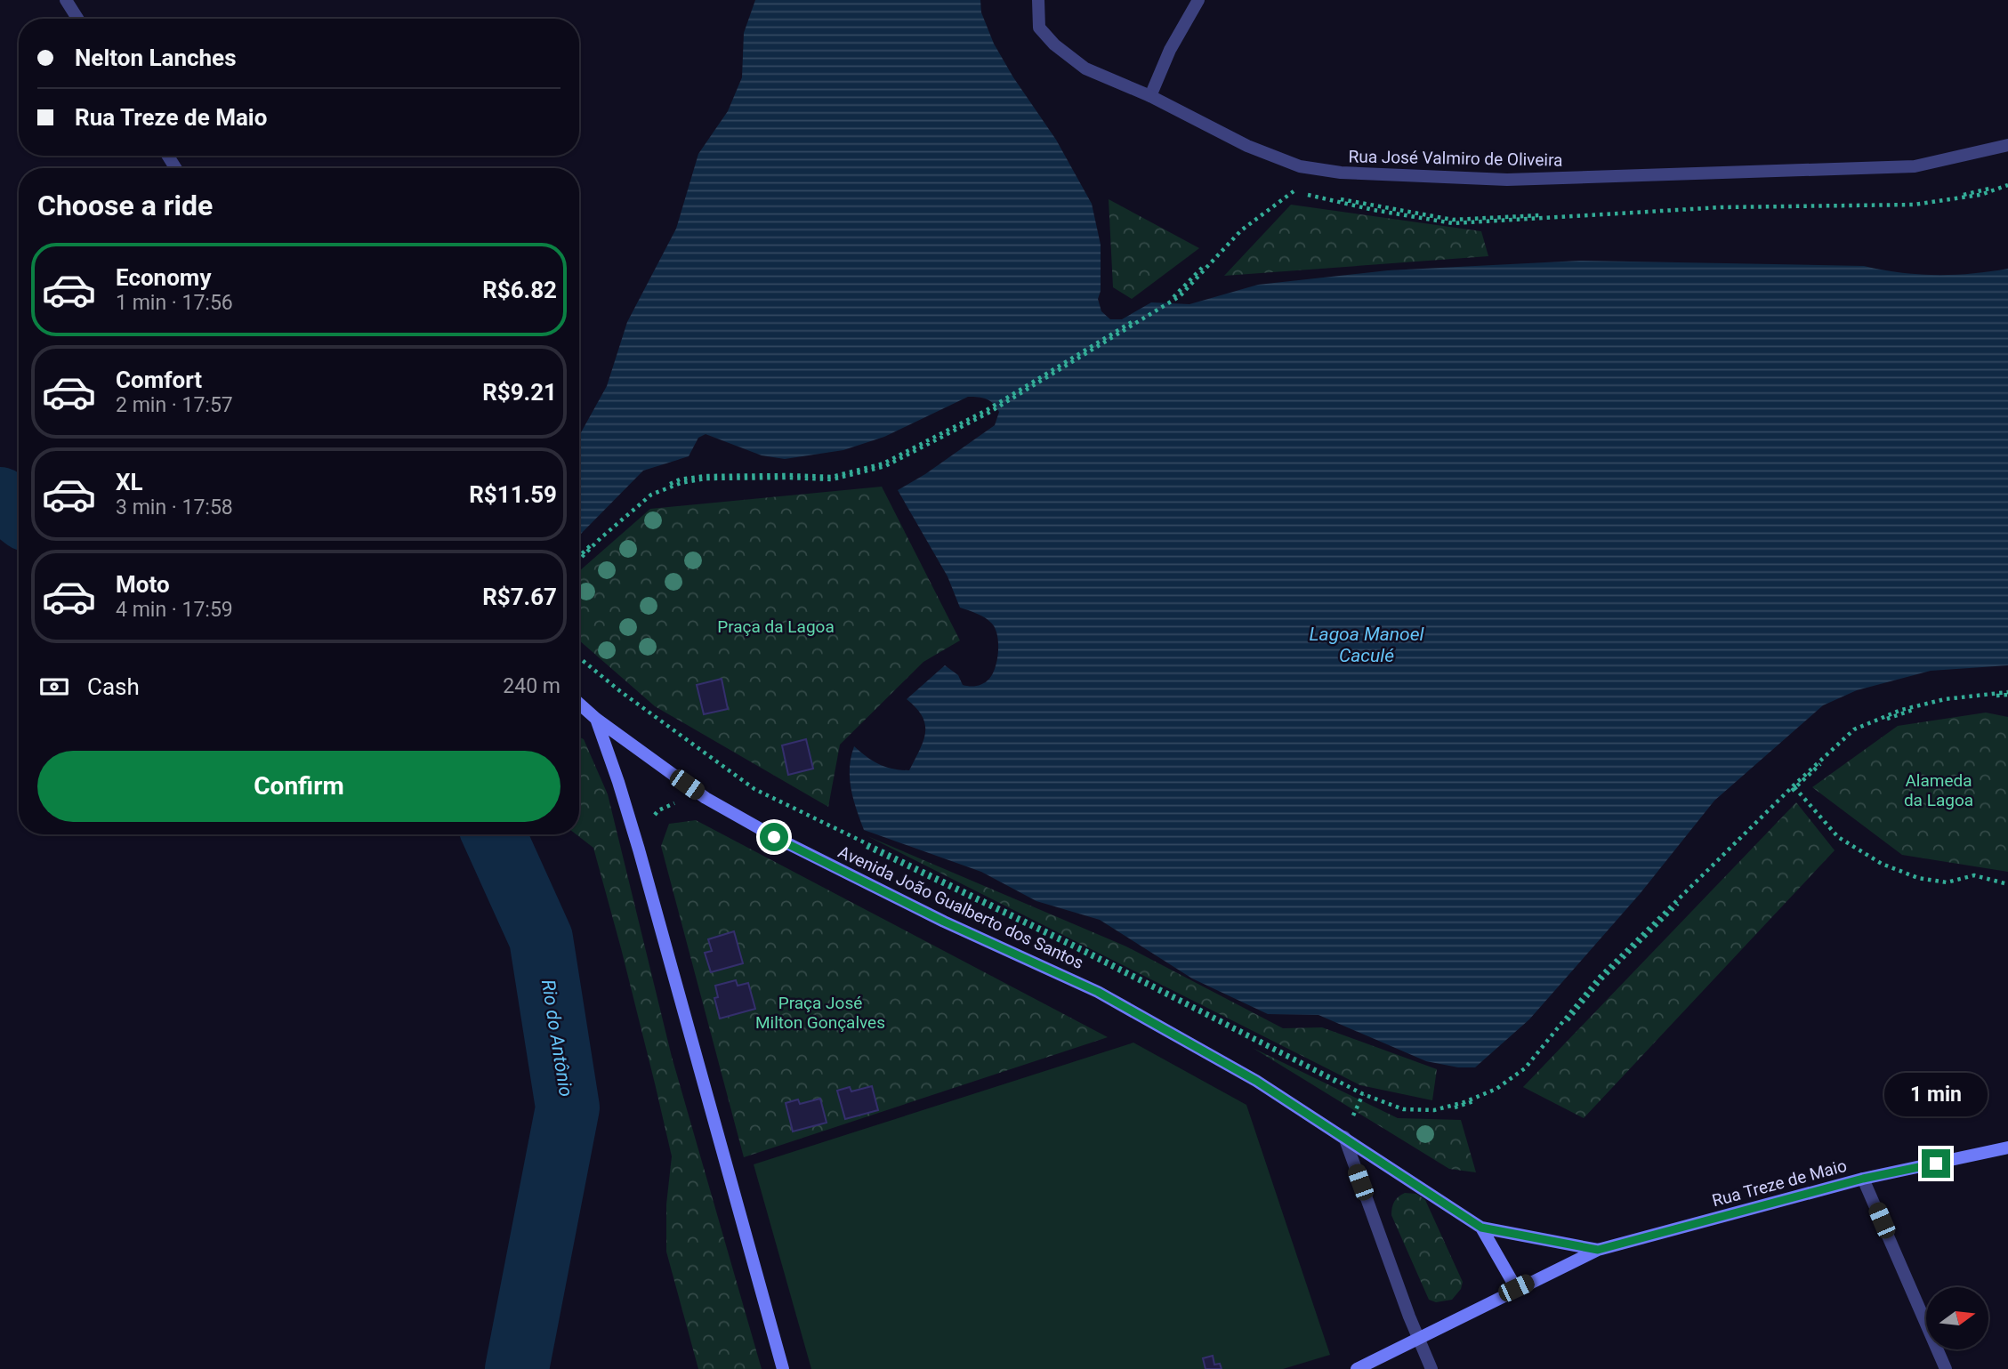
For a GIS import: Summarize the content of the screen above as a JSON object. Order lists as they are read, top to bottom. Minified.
{"streets":{"street":["Rua José Valmiro de Oliveira","Avenida João Gualberto dos Santos","Rua Treze de Maio"]},"water":["Lagoa Manoel Caculé","Rio do Antônio"],"parks":["Praça da Lagoa","Alameda da Lagoa","Praça José Milton Gonçalves"],"north":"right","page":{"banner":["Nelton Lanches","Rua Treze de Maio"],"heading":"Choose a ride","list":[{"name":"Economy","note":"1 min · 17:56","value":"R$6.82"},{"name":"Comfort","note":"2 min · 17:57","value":"R$9.21"},{"name":"XL","note":"3 min · 17:58","value":"R$11.59"},{"name":"Moto","note":"4 min · 17:59","value":"R$7.67"}],"pay":["Cash","240 m"],"buttons":"Confirm","bubble":"1 min"}}
